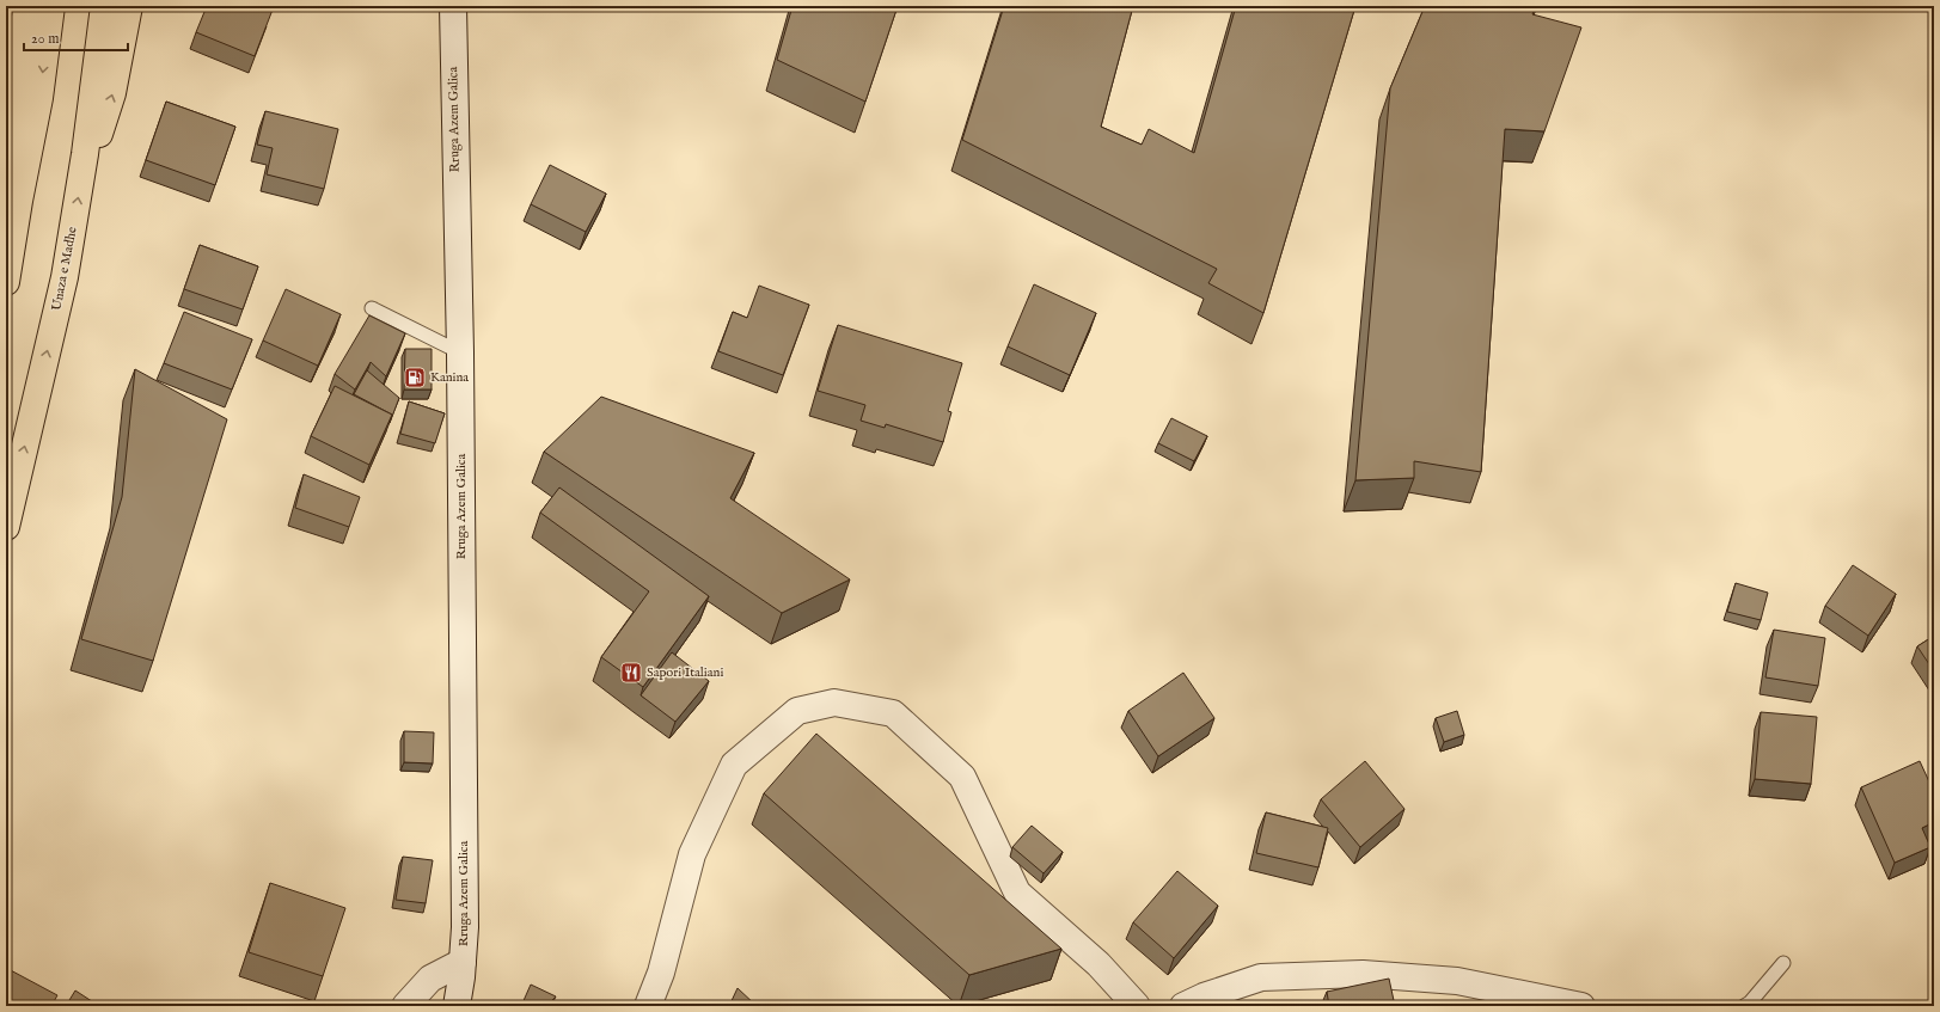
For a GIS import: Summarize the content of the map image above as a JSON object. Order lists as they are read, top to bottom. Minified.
{"streets":{"highway":["Unaza e Madhe"],"street":["Rruga Azem Galica"]},"places":{"fuel station":["Kanina"],"restaurant":["Sapori Italiani"]},"scale_bar":"20 m"}
